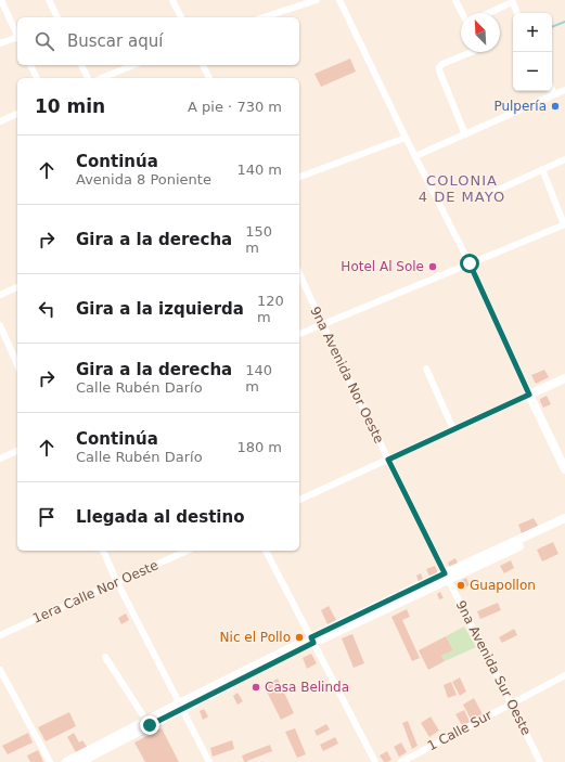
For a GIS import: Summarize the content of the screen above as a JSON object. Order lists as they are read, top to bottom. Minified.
{"streets":{"street":["9na Avenida Nor Oeste","1era Calle Nor Oeste","9na Avenida Sur Oeste","1 Calle Sur"]},"crossings":[["9na Avenida Nor Oeste","9na Avenida Sur Oeste"],["9na Avenida Sur Oeste","1 Calle Sur"]],"districts":["COLONIA 4 DE MAYO"],"places":["Pulpería","Hotel Al Sole","Guapollon","Nic el Pollo","Casa Belinda"],"north":"top left","page":{"map_buttons":["+","−"],"search":"Buscar aquí","heading":["10 min","A pie · 730 m"],"list":[["Continúa","Avenida 8 Poniente","140 m"],["Gira a la derecha","150 m"],["Gira a la izquierda","120 m"],["Gira a la derecha","Calle Rubén Darío","140 m"],["Continúa","Calle Rubén Darío","180 m"],"Llegada al destino"]}}
